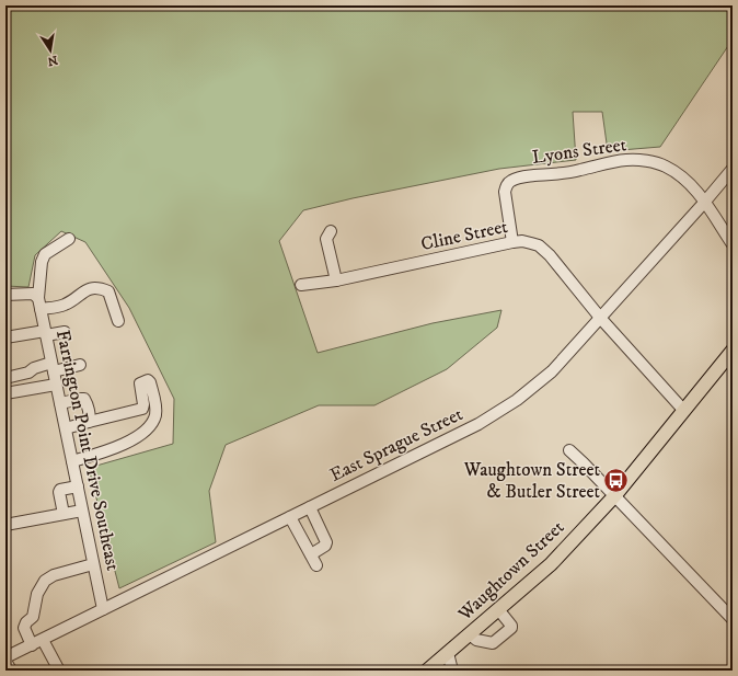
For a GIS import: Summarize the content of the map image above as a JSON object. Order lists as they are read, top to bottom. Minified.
{"streets":{"main road":["Waughtown Street"],"street":["Lyons Street","Cline Street","East Sprague Street","Farrington Point Drive Southeast"]},"crossings":[["Lyons Street","Cline Street"],["Lyons Street","East Sprague Street"],["Cline Street","East Sprague Street"],["Cline Street","Waughtown Street"],["East Sprague Street","Farrington Point Drive Southeast"]],"places":{"bus stop":["Waughtown Street & Butler Street"]},"north":"bottom"}
